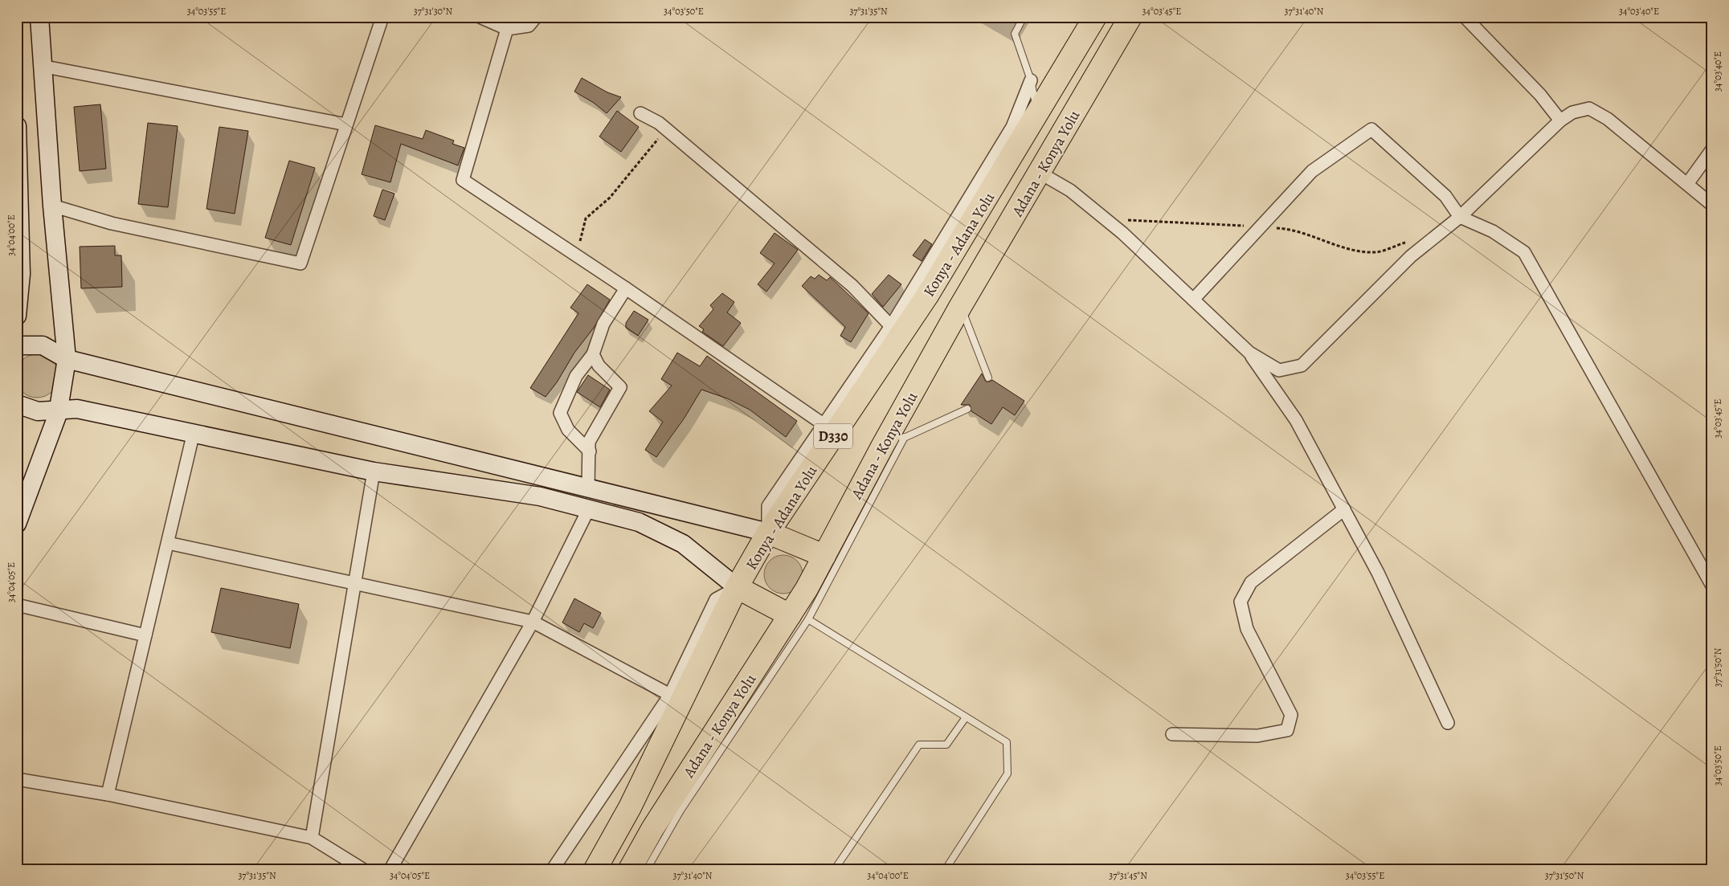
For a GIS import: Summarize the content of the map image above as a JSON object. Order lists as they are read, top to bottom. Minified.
{"streets":{"highway":["Adana - Konya Yolu","Konya - Adana Yolu","D330"]},"coordinates":["34°03'55\"E","37°31'30\"N","34°03'50\"E","37°31'35\"N","34°03'45\"E","37°31'40\"N","34°03'40\"E","34°04'00\"E","34°04'05\"E","37°31'50\"N","37°31'45\"N"]}
